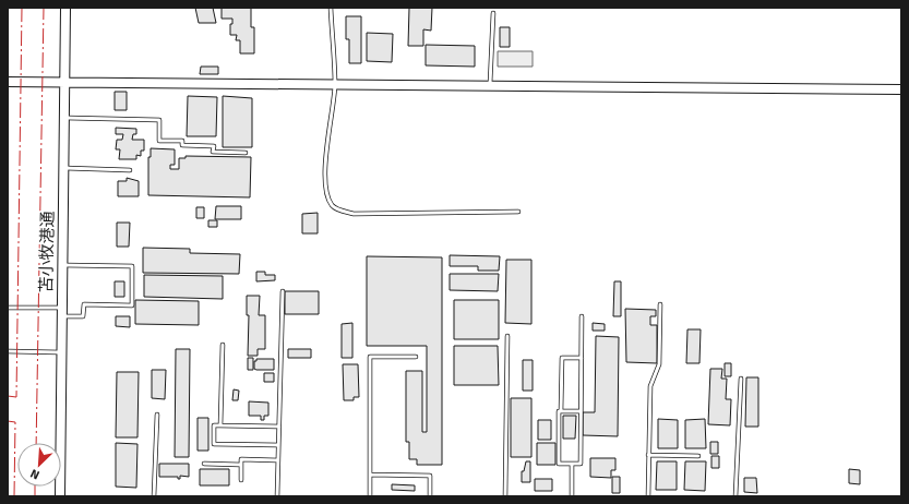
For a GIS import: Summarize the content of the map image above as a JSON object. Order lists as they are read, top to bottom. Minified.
{"streets":{"street":["苫小牧港通"]},"north":"bottom left"}
